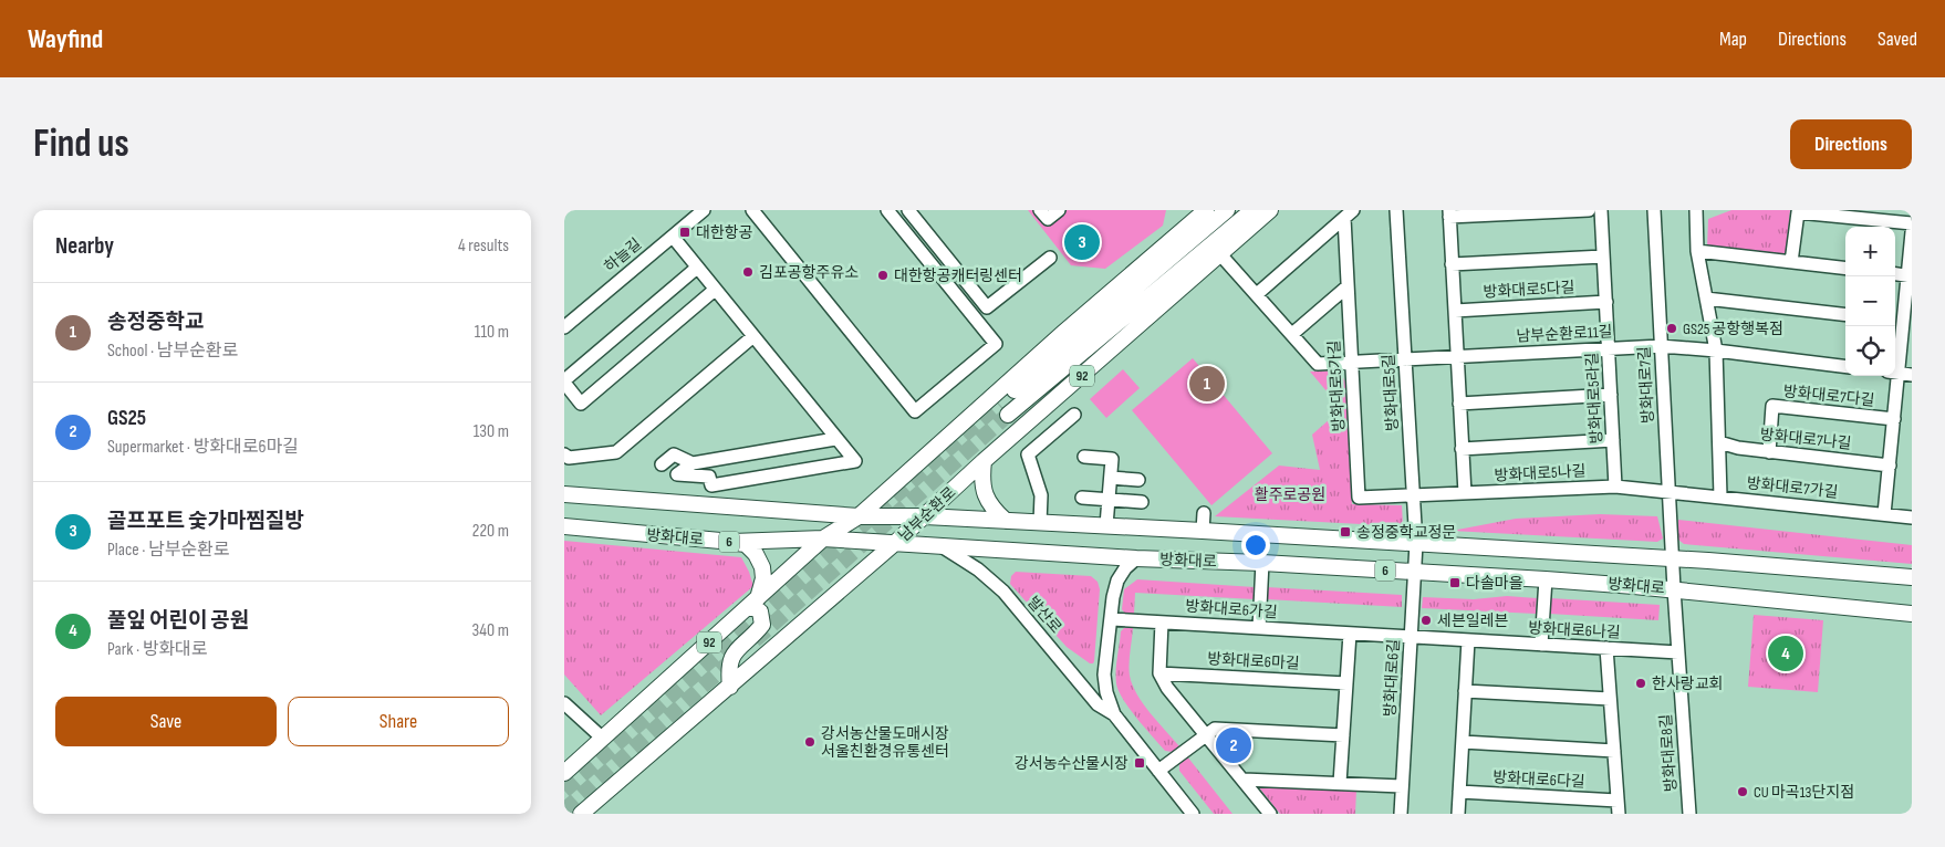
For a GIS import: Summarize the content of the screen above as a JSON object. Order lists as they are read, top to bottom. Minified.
{"streets":{"main road":["92","남부순환로","방화대로","6"],"street":["하늘길","방화대로5다길","남부순환로11길","방화대로7길","방화대로5가길","방화대로5길","방화대로7다길","방화대로5라길","방화대로7나길","방화대로5나길","방화대로7가길","방화대로6가길","발산로","방화대로6나길","방화대로6마길","방화대로6길","방화대로8길","방화대로6다길"]},"crossings":[["방화대로5다길","방화대로5라길"],["남부순환로11길","방화대로7길"],["남부순환로11길","방화대로5가길"],["남부순환로11길","방화대로5길"],["남부순환로11길","방화대로5라길"],["남부순환로11길","남부순환로"],["92","방화대로"],["방화대로7길","방화대로5나길"],["방화대로7길","방화대로7가길"],["방화대로7길","방화대로"],["방화대로7길","방화대로8길"],["방화대로5가길","방화대로5길"],["방화대로5가길","방화대로5나길"],["방화대로5길","방화대로5나길"],["방화대로5길","방화대로"],["방화대로5길","방화대로6길"],["방화대로7다길","방화대로7나길"],["방화대로7다길","방화대로7가길"],["방화대로5라길","방화대로5나길"],["방화대로5나길","방화대로7가길"],["남부순환로","방화대로"],["방화대로","발산로"],["방화대로","방화대로6길"],["방화대로","방화대로8길"],["방화대로6가길","발산로"],["방화대로6가길","방화대로6나길"],["방화대로6가길","방화대로6길"],["방화대로6나길","방화대로6길"],["방화대로6나길","방화대로8길"],["방화대로6나길","방화대로6다길"]],"parks":["활주로공원"],"places":{"transit":["대한항공","송정중학교정문","다솔마을","강서농수산물시장"],"other":["김포공항주유소","대한항공캐터링센터","GS25 공항행복점","세븐일레븐","한사랑교회","강서농산물도매시장 서울친환경유통센터","CU 마곡13단지점"]},"page":{"header":"Wayfind","nav":["Map","Directions","Saved"],"buttons":["Directions",["Save","Share"]],"title":"Find us","heading":["Nearby","4 results"],"pins":["3","1","4","2"],"map_buttons":["+","−"],"list":[{"mark":"1","name":"송정중학교","note":"School · 남부순환로","value":"110 m"},{"mark":"2","name":"GS25","note":"Supermarket · 방화대로6마길","value":"130 m"},{"mark":"3","name":"골프포트 숯가마찜질방","note":"Place · 남부순환로","value":"220 m"},{"mark":"4","name":"풀잎 어린이 공원","note":"Park · 방화대로","value":"340 m"}]}}
